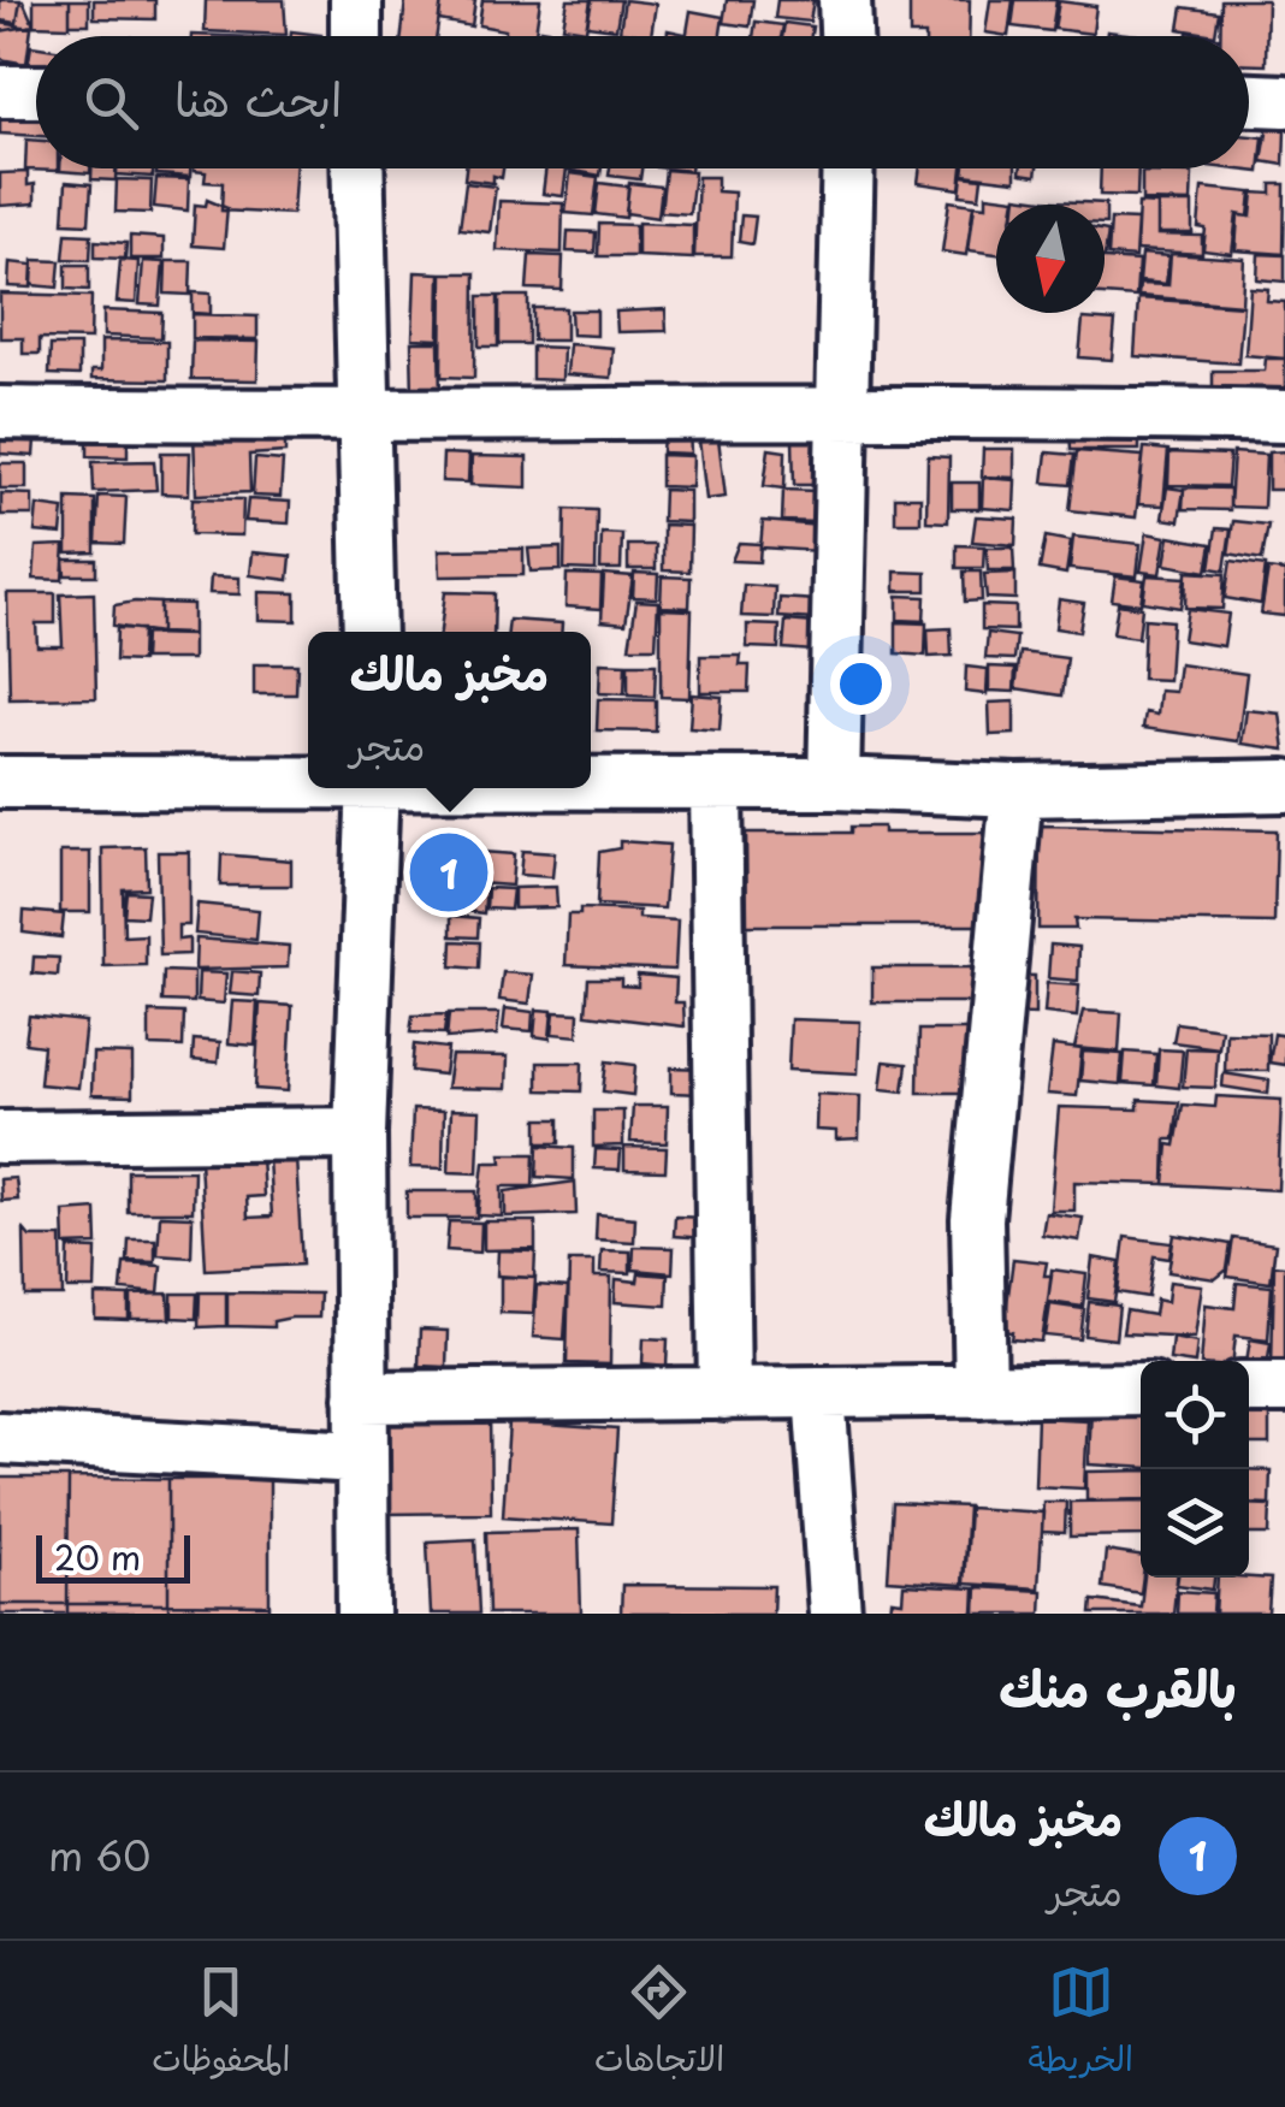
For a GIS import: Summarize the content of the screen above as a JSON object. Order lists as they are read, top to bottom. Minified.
{"scale_bar":"20 m","north":"bottom","page":{"search":"ابحث هنا","popup":["مخبز مالك","متجر"],"pins":"1","scale":"20 m","heading":"بالقرب منك","list":[{"mark":"1","name":"مخبز مالك","note":"متجر","value":"60 m"}],"nav":["الخريطة","الاتجاهات","المحفوظات"]}}
